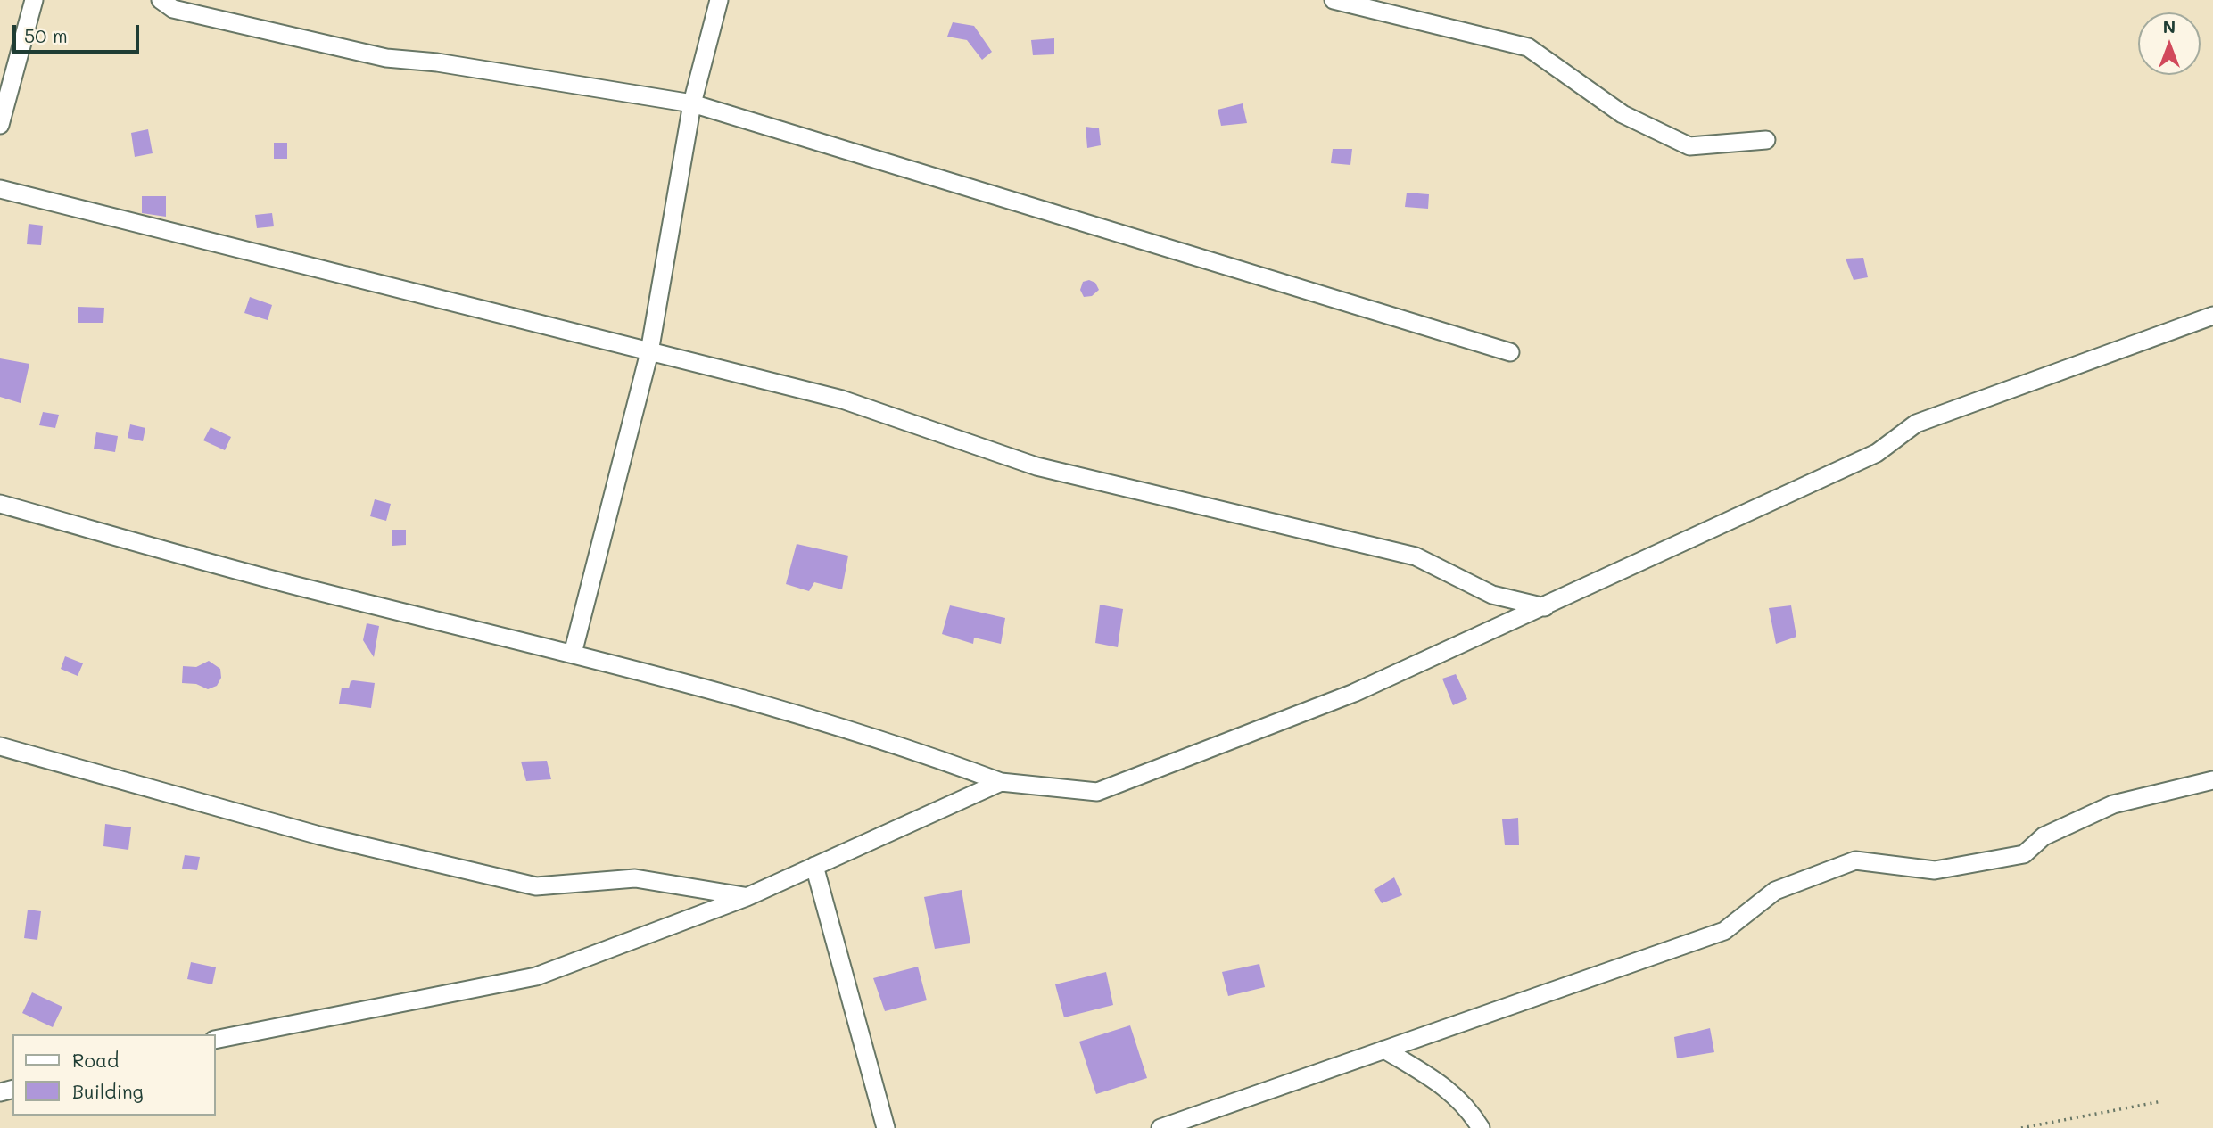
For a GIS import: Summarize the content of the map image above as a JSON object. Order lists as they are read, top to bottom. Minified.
{"legend":["Road","Building"],"scale_bar":"50 m","north":"top"}
